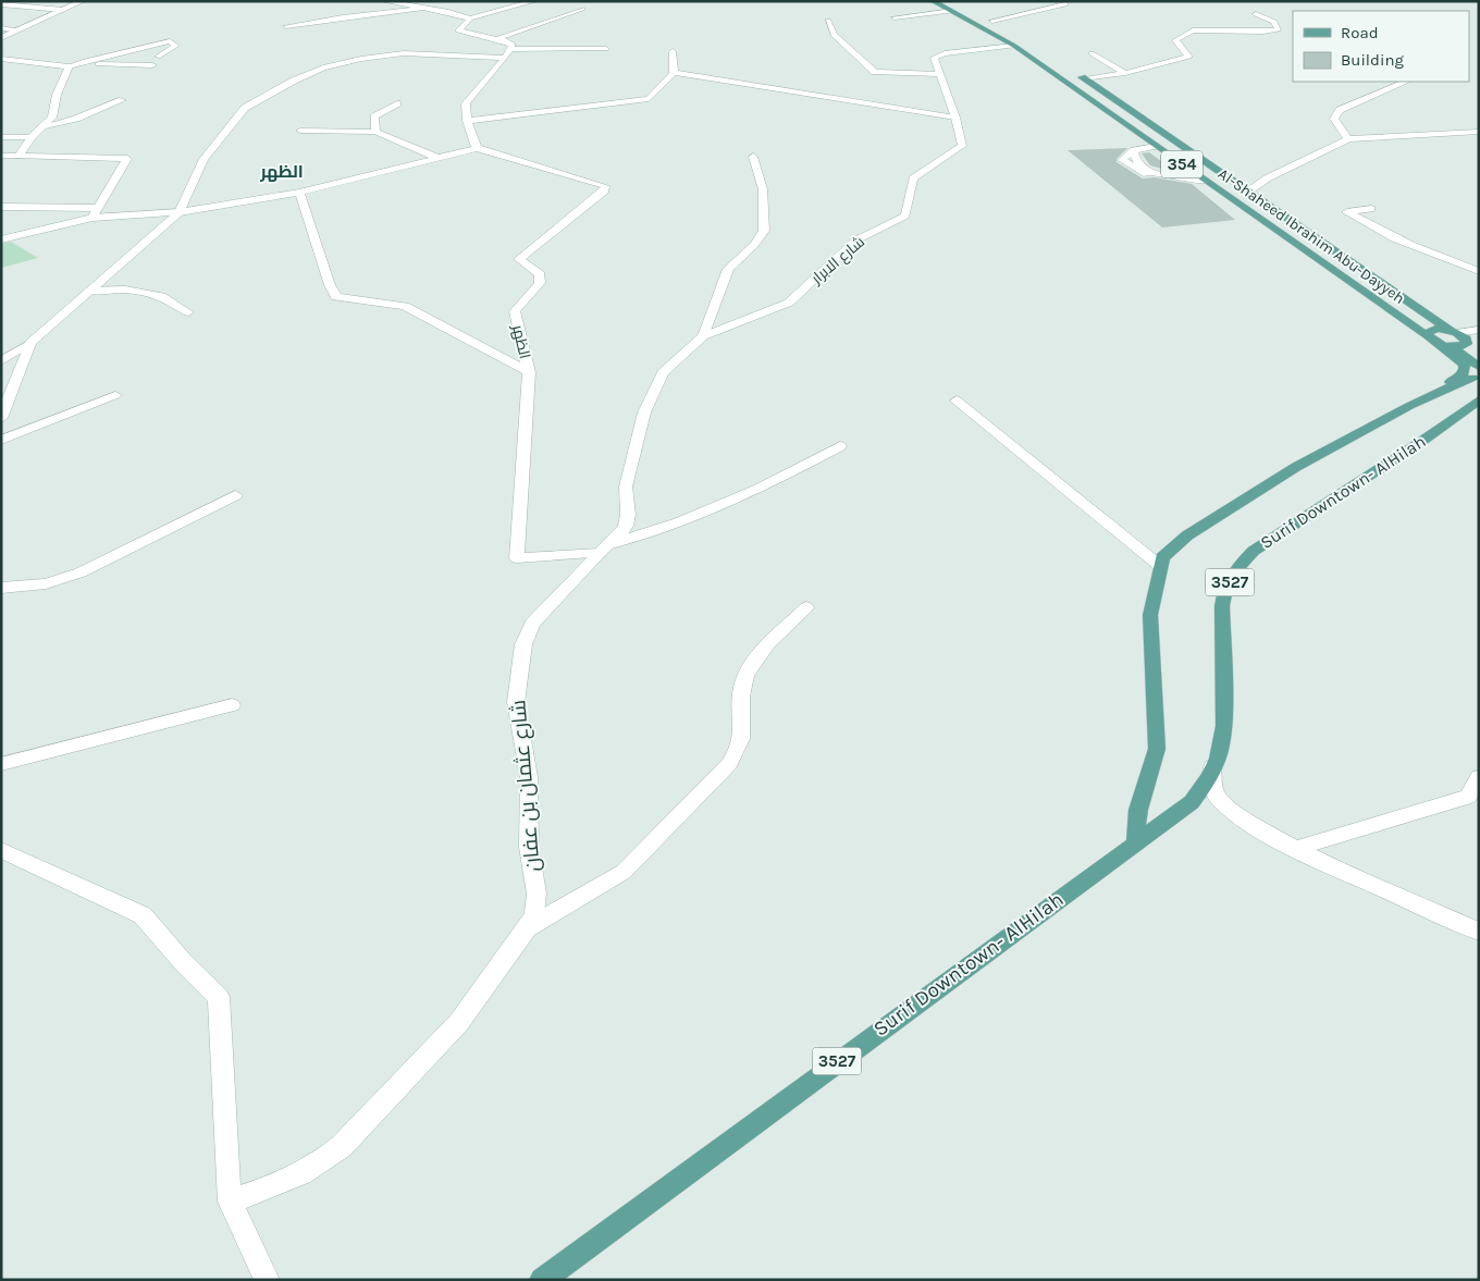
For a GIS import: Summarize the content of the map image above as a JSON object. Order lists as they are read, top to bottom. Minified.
{"streets":{"main road":["354","Al-Shaheed Ibrahim Abu-Dayyeh","Surif Downtown- AlHilah","3527"],"street":["شارع الابرار","الظهر","شارع عثمان بن عفان"]},"crossings":[["354","Al-Shaheed Ibrahim Abu-Dayyeh"],["شارع الابرار","شارع عثمان بن عفان"]],"districts":["الظهر"],"legend":["Road","Building"]}
